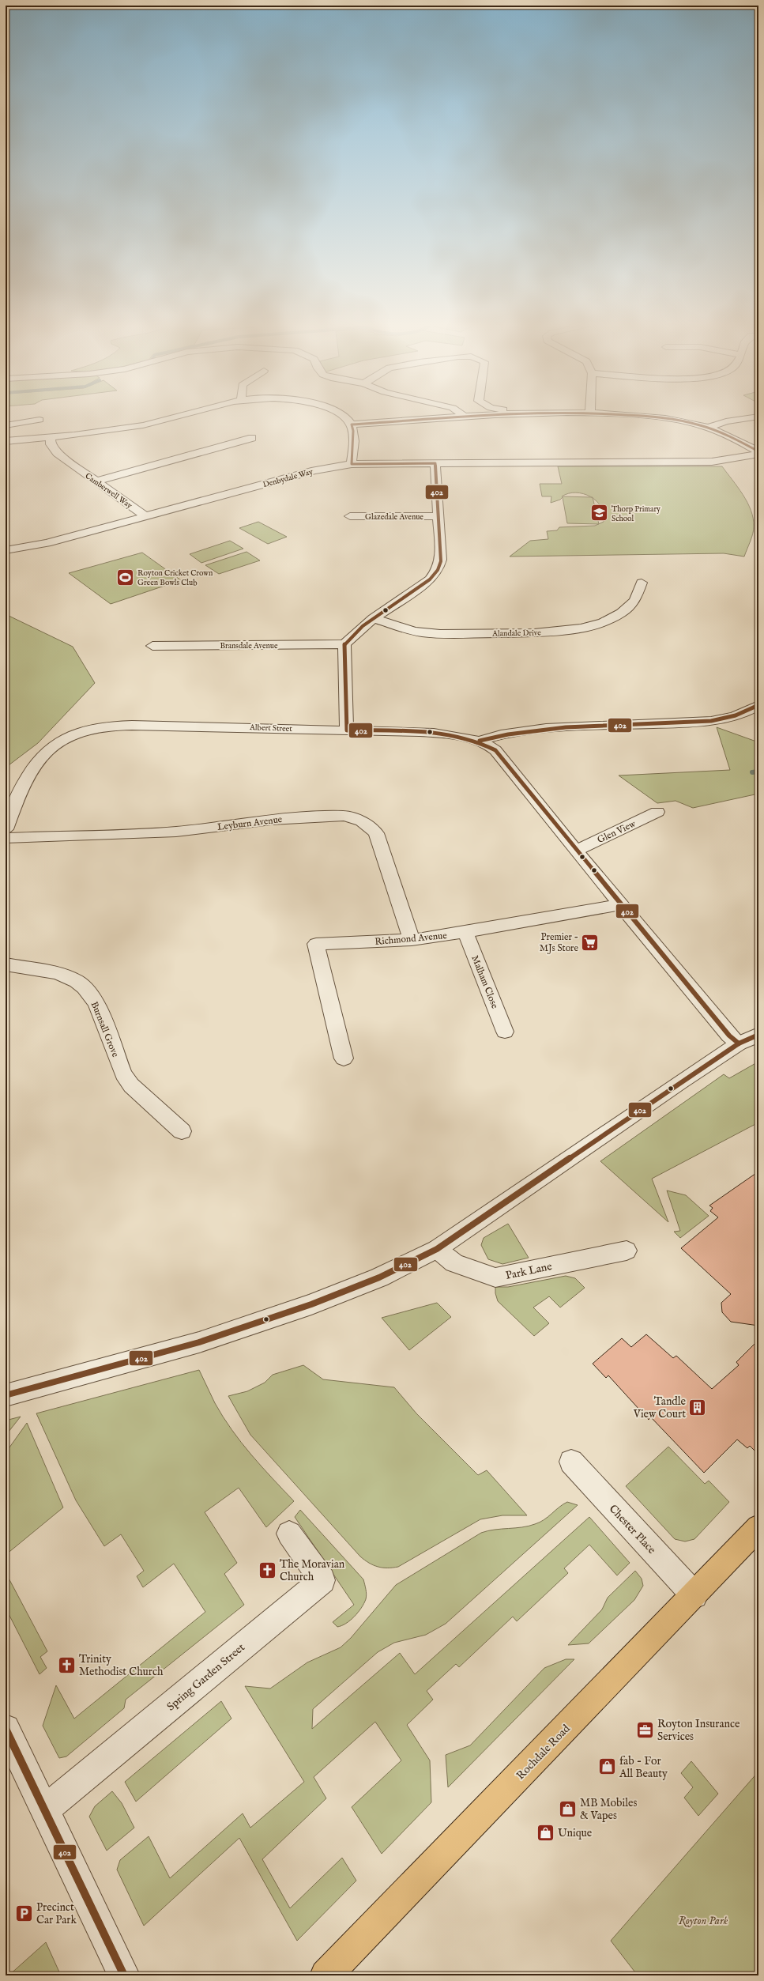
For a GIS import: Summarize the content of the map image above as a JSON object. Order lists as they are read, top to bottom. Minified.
{"streets":{"main road":["Rochdale Road"],"street":["Denbydale Way","Camberwell Way","Glazedale Avenue","Alandale Drive","Bransdale Avenue","Albert Street","Leyburn Avenue","Glen View","Richmond Avenue","Malham Close","Burnsall Grove","Park Lane","Chester Place","Spring Garden Street"]},"crossings":[["Denbydale Way","Camberwell Way"],["Leyburn Avenue","Richmond Avenue"],["Richmond Avenue","Malham Close"],["Chester Place","Rochdale Road"]],"parks":["Royton Park"],"places":{"school or university":["Thorp Primary School"],"sports":["Royton Cricket Crown Green Bowls Club"],"supermarket":["Premier - MJs Store"],"building":["Tandle View Court"],"church":["The Moravian Church","Trinity Methodist Church"],"office":["Royton Insurance Services"],"shop":["fab - For All Beauty","MB Mobiles & Vapes","Unique"],"parking":["Precinct Car Park"]},"lines":["transit line 402"]}
